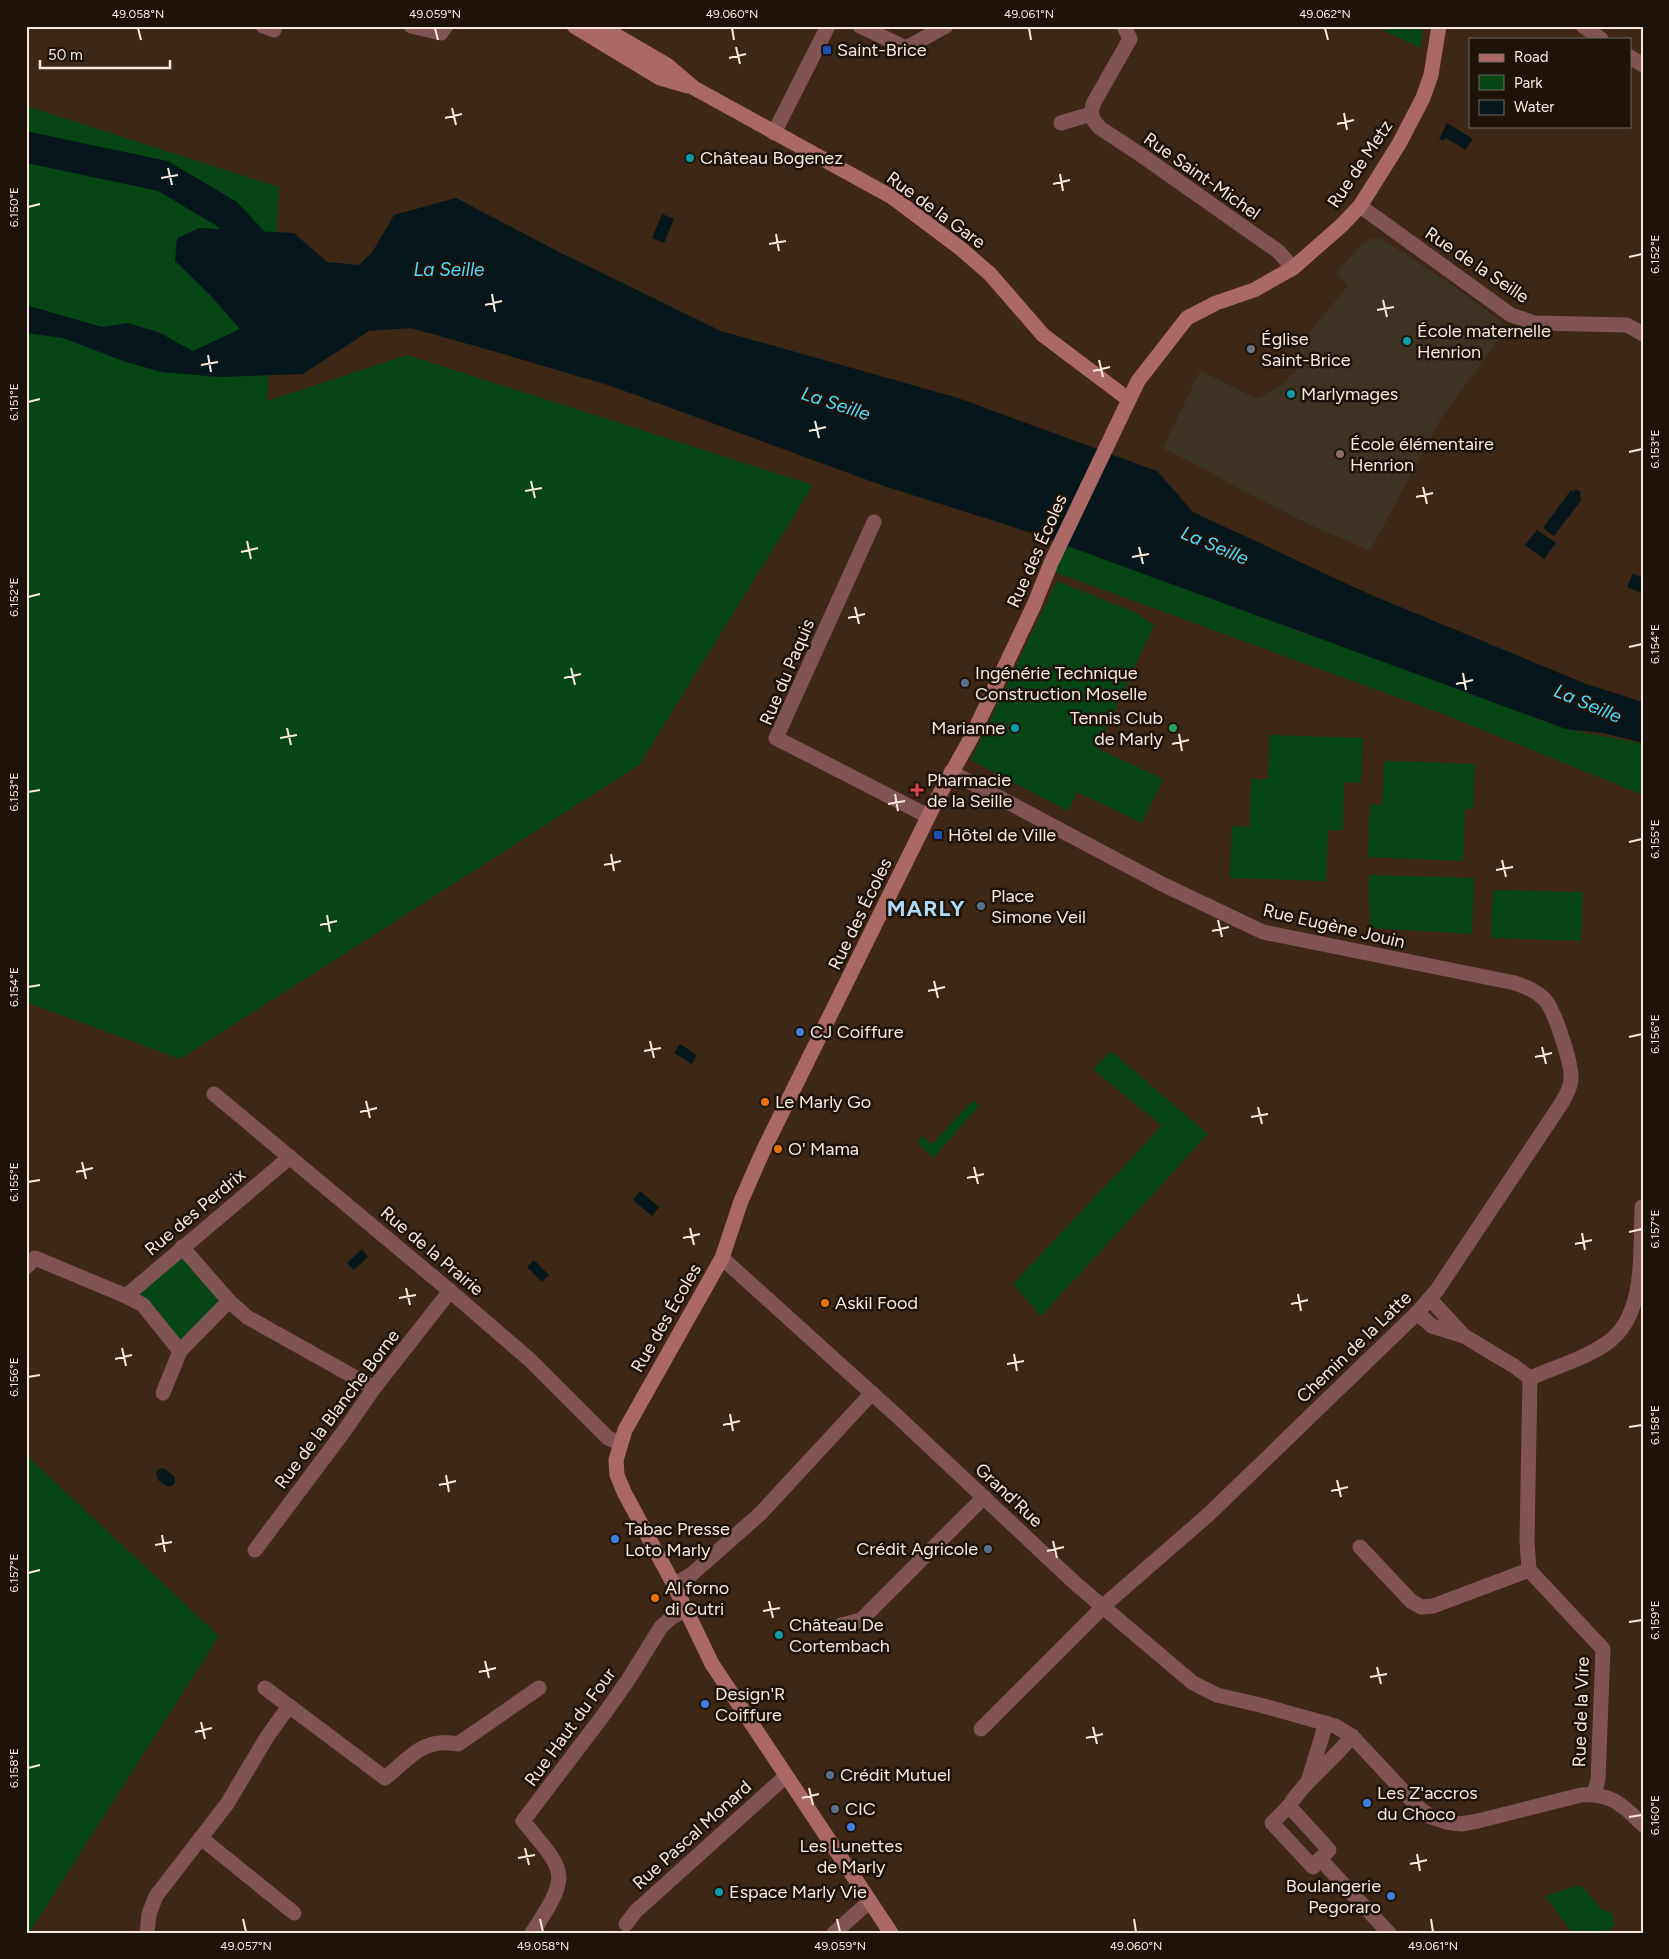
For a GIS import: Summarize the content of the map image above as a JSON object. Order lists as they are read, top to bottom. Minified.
{"streets":{"street":["Rue de Metz","Rue Saint-Michel","Rue de la Gare","Rue de la Seille","Rue des Écoles","Rue du Paquis","Rue Eugène Jouin","Rue des Perdrix","Rue de la Prairie","Chemin de la Latte","Rue de la Blanche Borne","Grand'Rue","Rue de la Vire","Rue Haut du Four","Rue Pascal Monard"]},"crossings":[["Rue de Metz","Rue Saint-Michel"],["Rue de Metz","Rue de la Gare"],["Rue de Metz","Rue de la Seille"],["Rue de Metz","Rue des Écoles"],["Rue de la Gare","Rue des Écoles"],["Rue des Écoles","Rue du Paquis"],["Rue des Écoles","Rue Eugène Jouin"],["Rue des Écoles","Rue de la Prairie"],["Rue des Écoles","Grand'Rue"],["Rue des Écoles","Rue Haut du Four"],["Rue des Écoles","Rue Pascal Monard"],["Rue Eugène Jouin","Chemin de la Latte"],["Rue des Perdrix","Rue de la Prairie"],["Rue de la Prairie","Rue de la Blanche Borne"],["Chemin de la Latte","Grand'Rue"]],"districts":["MARLY"],"water":["La Seille"],"places":{"transit":["Saint-Brice","Hôtel de Ville"],"other":["Château Bogenez","École maternelle Henrion","Église Saint-Brice","Marlymages","École élémentaire Henrion","Ingénérie Technique Construction Moselle","Marianne","Tennis Club de Marly","Place Simone Veil","CJ Coiffure","Le Marly Go","O' Mama","Askil Food","Tabac Presse Loto Marly","Crédit Agricole","Al forno di Cutri","Château De Cortembach","Design'R Coiffure","Crédit Mutuel","Les Z'accros du Choco","CIC","Les Lunettes de Marly","Espace Marly Vie","Boulangerie Pegoraro"],"health":["Pharmacie de la Seille"]},"legend":["Road","Park","Water"],"scale_bar":"50 m","coordinates":["49.058°N","49.059°N","49.060°N","49.061°N","49.062°N","6.150°E","6.152°E","6.151°E","6.153°E","6.154°E","6.155°E","6.156°E","6.157°E","6.158°E","6.159°E","6.160°E","49.057°N"]}
